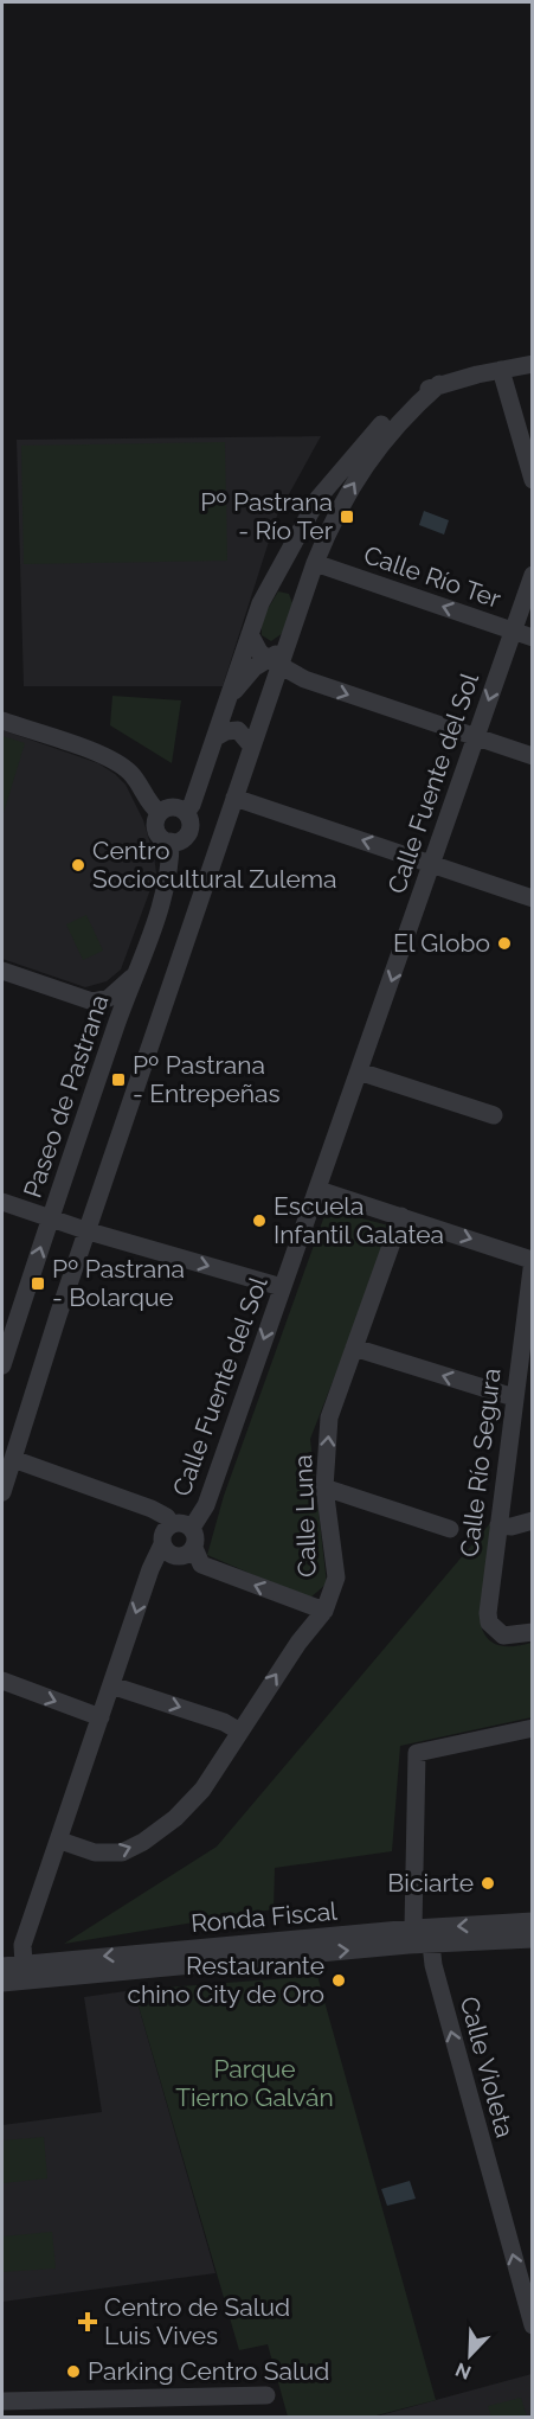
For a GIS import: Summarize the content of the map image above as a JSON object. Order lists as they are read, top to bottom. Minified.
{"streets":{"street":["Calle Río Ter","Calle Fuente del Sol","Paseo de Pastrana","Calle Río Segura","Calle Luna","Ronda Fiscal","Calle Violeta"]},"crossings":[["Calle Río Ter","Calle Fuente del Sol"],["Ronda Fiscal","Calle Violeta"]],"one_way":["Calle Fuente del Sol","Calle Violeta"],"parks":["Parque Tierno Galván"],"places":{"transit":["Pº Pastrana - Río Ter","Pº Pastrana - Entrepeñas","Pº Pastrana - Bolarque"],"other":["Centro Sociocultural Zulema","El Globo","Escuela Infantil Galatea","Biciarte","Restaurante chino City de Oro","Parking Centro Salud"],"health":["Centro de Salud Luis Vives"]},"north":"bottom left"}
